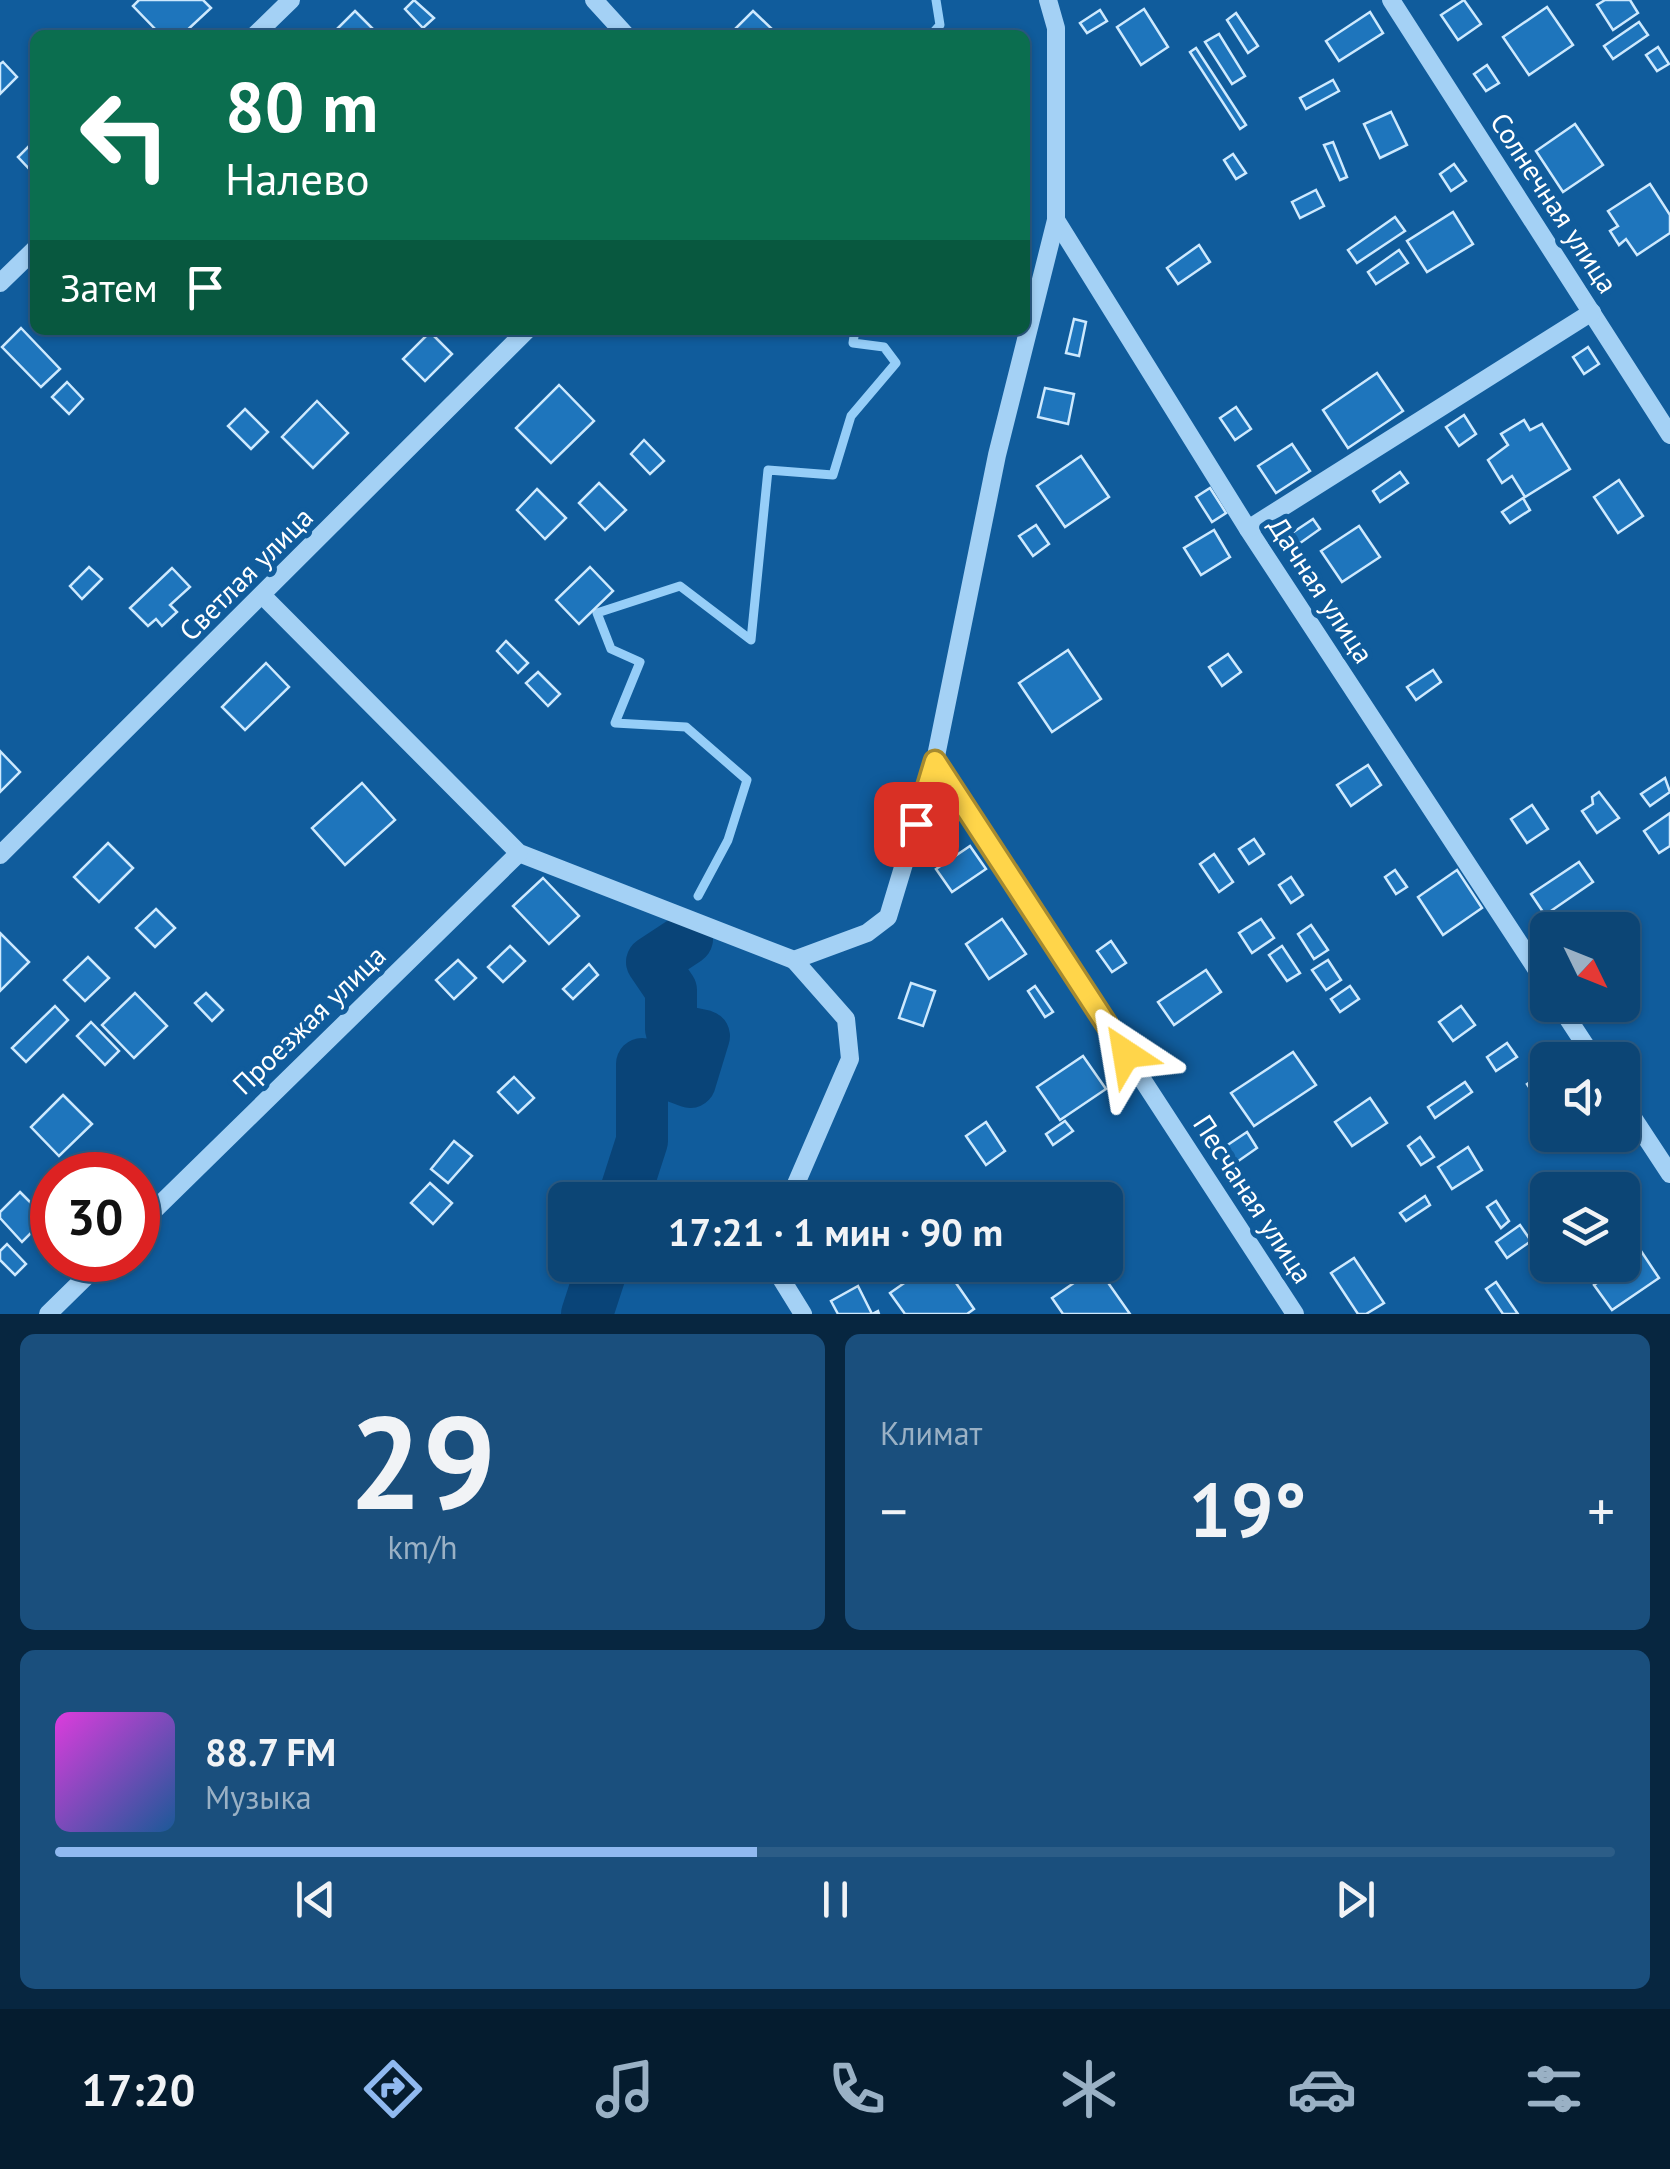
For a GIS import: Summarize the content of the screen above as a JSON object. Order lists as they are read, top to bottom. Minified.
{"streets":{"street":["Солнечная улица","Светлая улица","Дачная улица","Проезжая улица","Песчаная улица"]},"north":"bottom right","page":{"turn":["80 m","Налево"],"then":"Затем","limit":"30","trip":"17:21 · 1 мин · 90 m","tile":[["29","km/h"],"Климат"],"heat":["−","19°","+"],"song":["88.7 FM","Музыка"],"tabs":"17:20"}}
